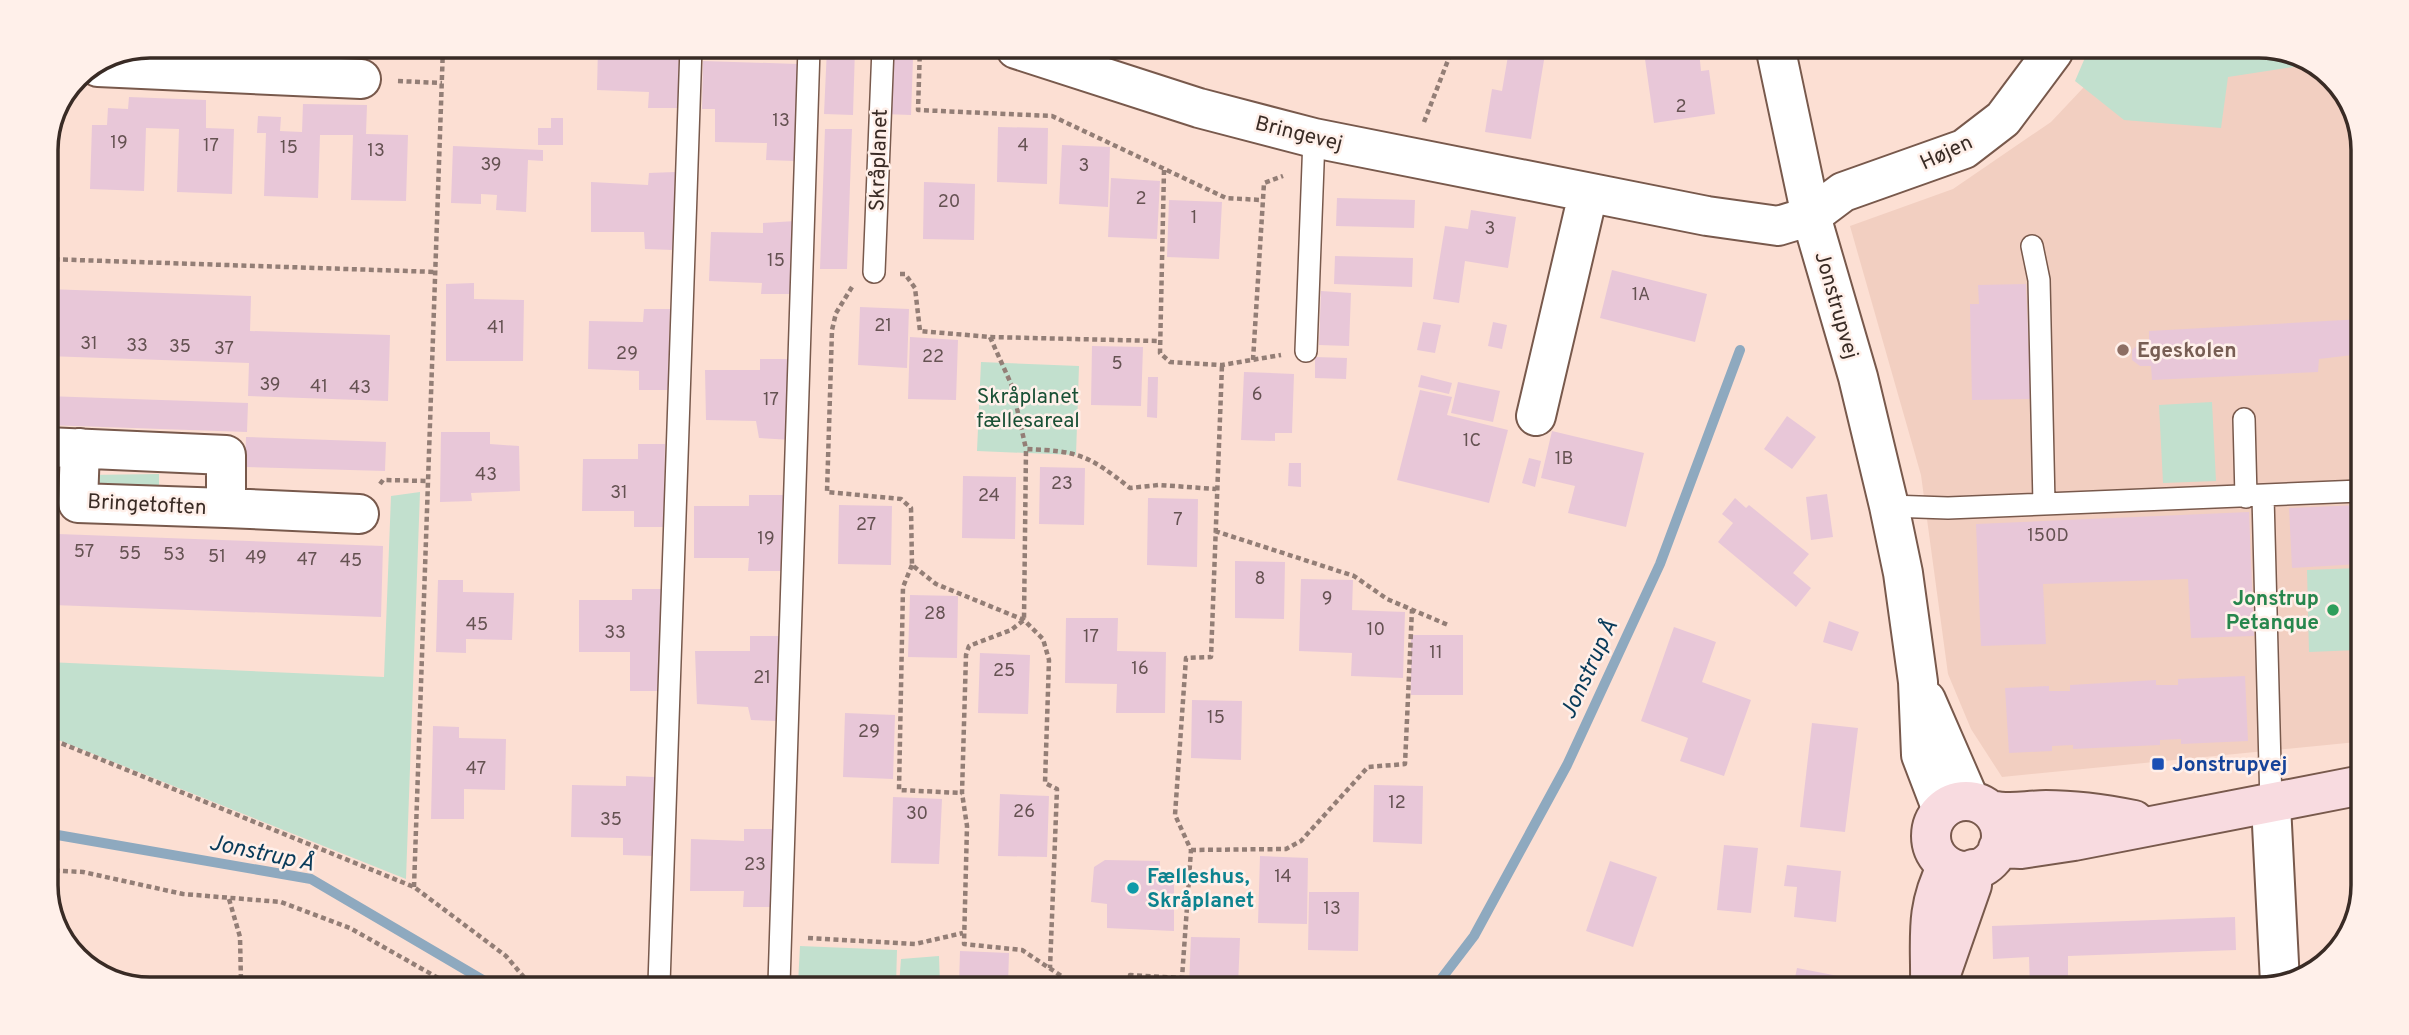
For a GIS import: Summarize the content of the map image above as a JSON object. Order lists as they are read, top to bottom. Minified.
{"streets":{"street":["Bringevej","Højen","Jonstrupvej","Bringetoften"],"lane":["Skråplanet"]},"crossings":[["Bringevej","Højen"],["Bringevej","Jonstrupvej"],["Højen","Jonstrupvej"]],"water":["Jonstrup Å"],"parks":["Skråplanet fællesareal"],"places":{"other":["Egeskolen","Jonstrup Petanque","Fælleshus, Skråplanet"],"transit":["Jonstrupvej"]},"house_numbers":["2","13","19","17","4","15","13","39","3","2","20","1","3","15","1A","21","41","31","33","35","37","29","22","5","39","41","43","6","17","1C","1B","43","23","31","24","7","27","150D","19","57","55","53","51","49","47","45","8","9","28","45","10","33","17","11","16","25","21","15","29","47","12","26","30","35","23","14","13"]}
